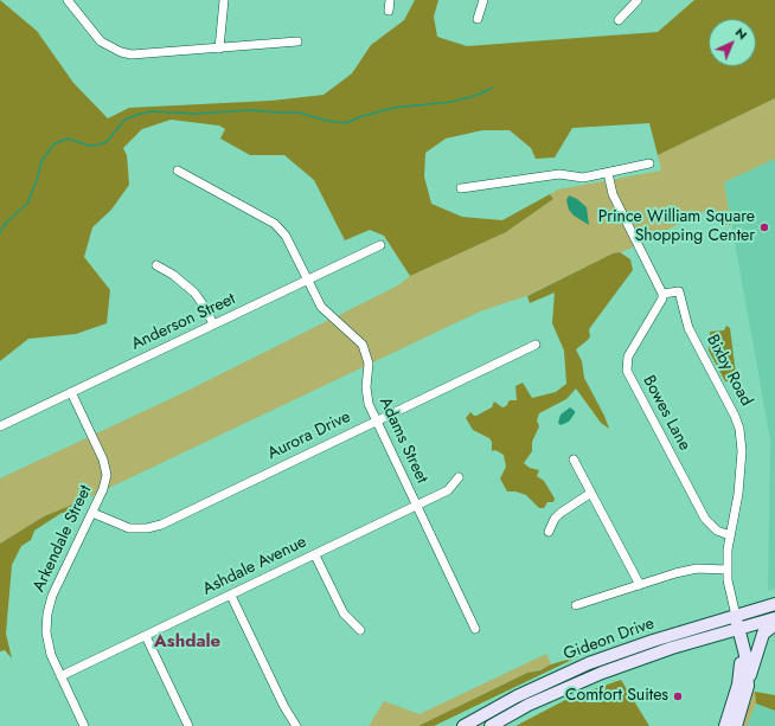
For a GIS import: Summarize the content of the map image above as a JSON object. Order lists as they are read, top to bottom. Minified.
{"streets":{"main road":["Gideon Drive"],"street":["Anderson Street","Bixby Road","Bowes Lane","Aurora Drive","Adams Street","Arkendale Street","Ashdale Avenue"]},"crossings":[["Anderson Street","Adams Street"],["Anderson Street","Arkendale Street"],["Bixby Road","Bowes Lane"],["Bixby Road","Gideon Drive"],["Aurora Drive","Adams Street"],["Aurora Drive","Arkendale Street"],["Adams Street","Ashdale Avenue"],["Arkendale Street","Ashdale Avenue"]],"districts":["Ashdale"],"places":["Prince William Square Shopping Center","Comfort Suites"],"north":"top right"}
